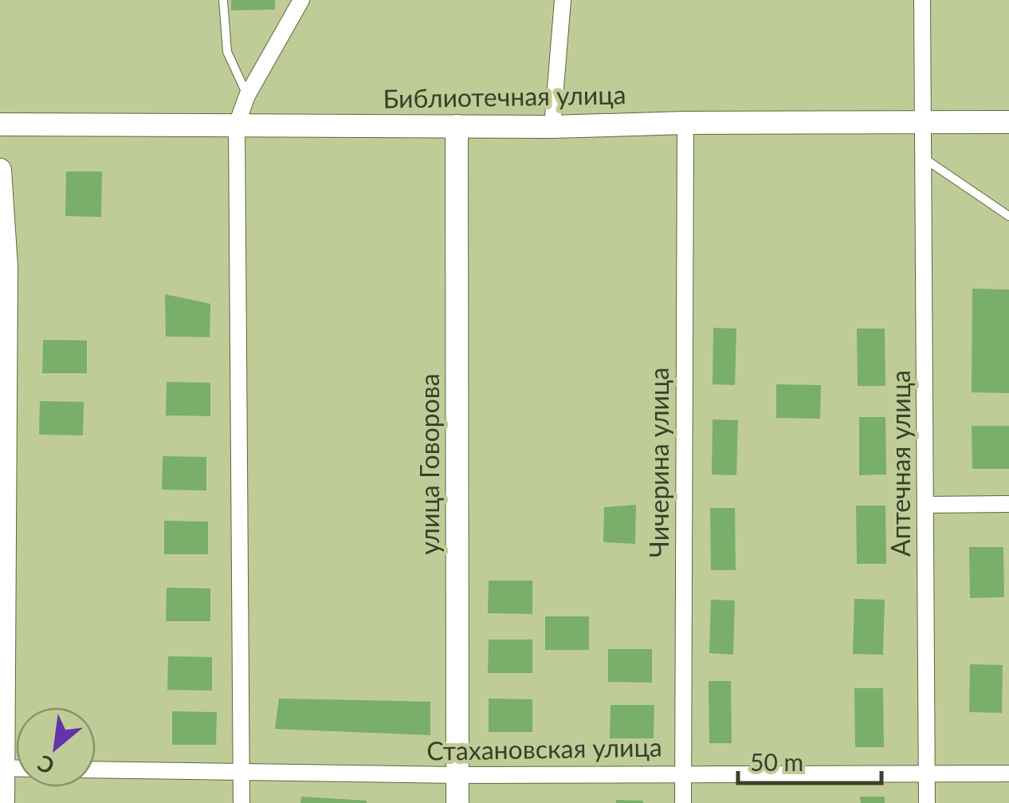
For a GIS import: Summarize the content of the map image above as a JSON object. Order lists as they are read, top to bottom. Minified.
{"streets":{"street":["Библиотечная улица","Чичерина улица","Аптечная улица","улица Говорова","Стахановская улица"]},"crossings":[["Библиотечная улица","Чичерина улица"],["Библиотечная улица","Аптечная улица"],["Библиотечная улица","улица Говорова"],["Чичерина улица","Стахановская улица"],["Аптечная улица","Стахановская улица"],["улица Говорова","Стахановская улица"]],"scale_bar":"50 m","north":"bottom left"}
